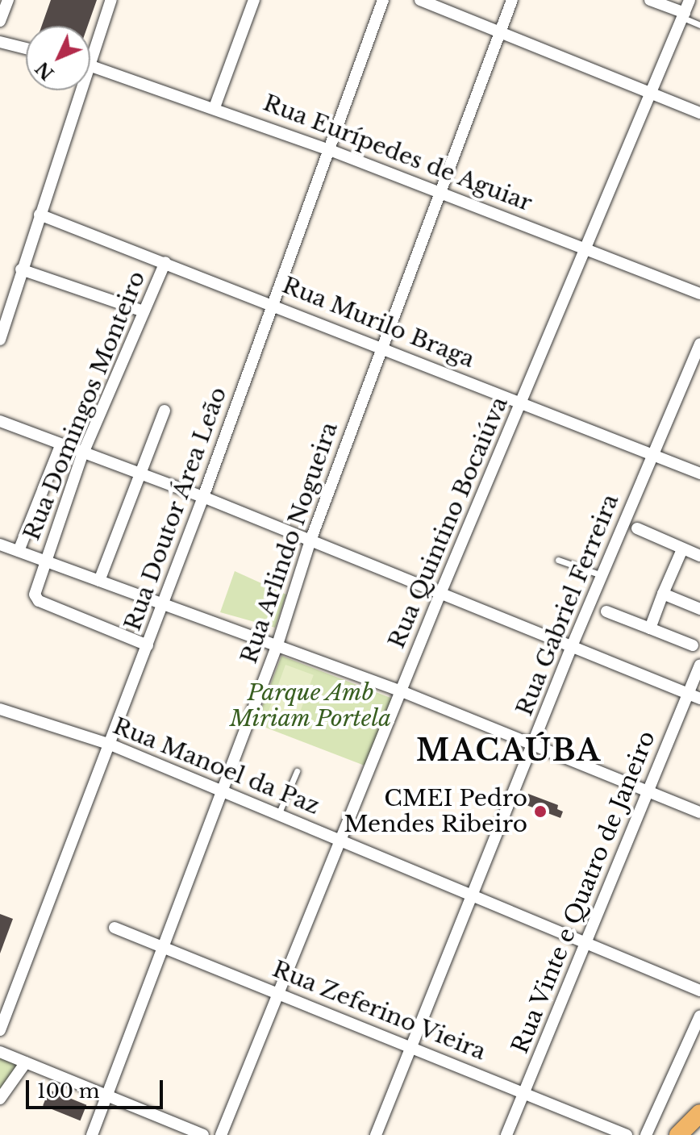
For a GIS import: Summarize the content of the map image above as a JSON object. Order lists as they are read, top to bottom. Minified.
{"streets":{"street":["Rua Eurípedes de Aguiar","Rua Murilo Braga","Rua Domingos Monteiro","Rua Doutor Área Leão","Rua Quintino Bocaiúva","Rua Arlindo Nogueira","Rua Gabriel Ferreira","Rua Manoel da Paz","Rua Vinte e Quatro de Janeiro","Rua Zeferino Vieira"]},"crossings":[["Rua Eurípedes de Aguiar","Rua Doutor Área Leão"],["Rua Eurípedes de Aguiar","Rua Quintino Bocaiúva"],["Rua Eurípedes de Aguiar","Rua Arlindo Nogueira"],["Rua Murilo Braga","Rua Domingos Monteiro"],["Rua Murilo Braga","Rua Doutor Área Leão"],["Rua Murilo Braga","Rua Quintino Bocaiúva"],["Rua Murilo Braga","Rua Arlindo Nogueira"],["Rua Murilo Braga","Rua Gabriel Ferreira"],["Rua Domingos Monteiro","Rua Doutor Área Leão"],["Rua Doutor Área Leão","Rua Manoel da Paz"],["Rua Quintino Bocaiúva","Rua Manoel da Paz"],["Rua Quintino Bocaiúva","Rua Zeferino Vieira"],["Rua Arlindo Nogueira","Rua Manoel da Paz"],["Rua Arlindo Nogueira","Rua Zeferino Vieira"],["Rua Gabriel Ferreira","Rua Manoel da Paz"],["Rua Gabriel Ferreira","Rua Zeferino Vieira"],["Rua Manoel da Paz","Rua Vinte e Quatro de Janeiro"],["Rua Vinte e Quatro de Janeiro","Rua Zeferino Vieira"]],"districts":["MACAÚBA"],"parks":["Parque Amb Miriam Portela"],"places":["CMEI Pedro Mendes Ribeiro"],"scale_bar":"100 m","north":"bottom left"}
